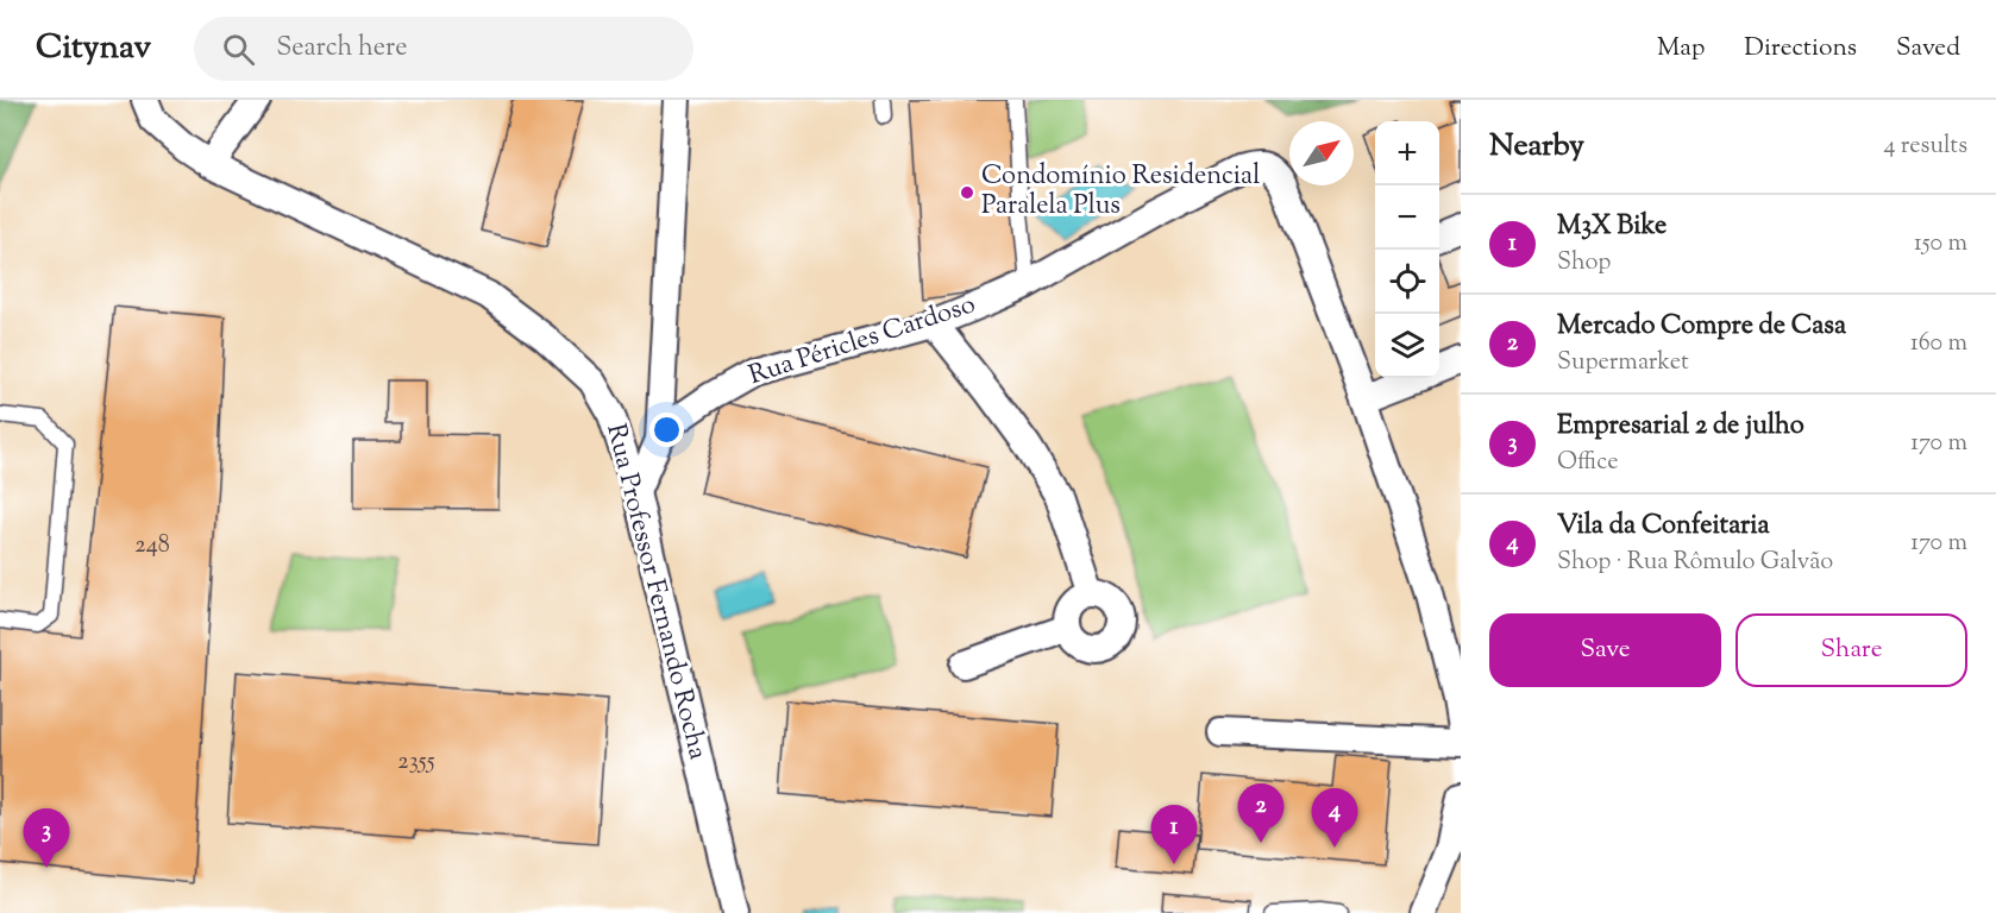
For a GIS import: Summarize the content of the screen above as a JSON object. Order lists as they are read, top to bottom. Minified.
{"streets":{"street":["Rua Péricles Cardoso","Rua Professor Fernando Rocha"]},"crossings":[["Rua Péricles Cardoso","Rua Professor Fernando Rocha"]],"places":["Condomínio Residencial Paralela Plus"],"house_numbers":["248","2355"],"north":"top right","page":{"header":"Citynav","search":"Search here","nav":["Map","Directions","Saved"],"heading":["Nearby","4 results"],"map_buttons":["+","−"],"list":[{"mark":"1","name":"M3X Bike","note":"Shop","value":"150 m"},{"mark":"2","name":"Mercado Compre de Casa","note":"Supermarket","value":"160 m"},{"mark":"3","name":"Empresarial 2 de julho","note":"Office","value":"170 m"},{"mark":"4","name":"Vila da Confeitaria","note":"Shop · Rua Rômulo Galvão","value":"170 m"}],"buttons":["Save","Share"],"pins":["2","4","1","3"]}}
